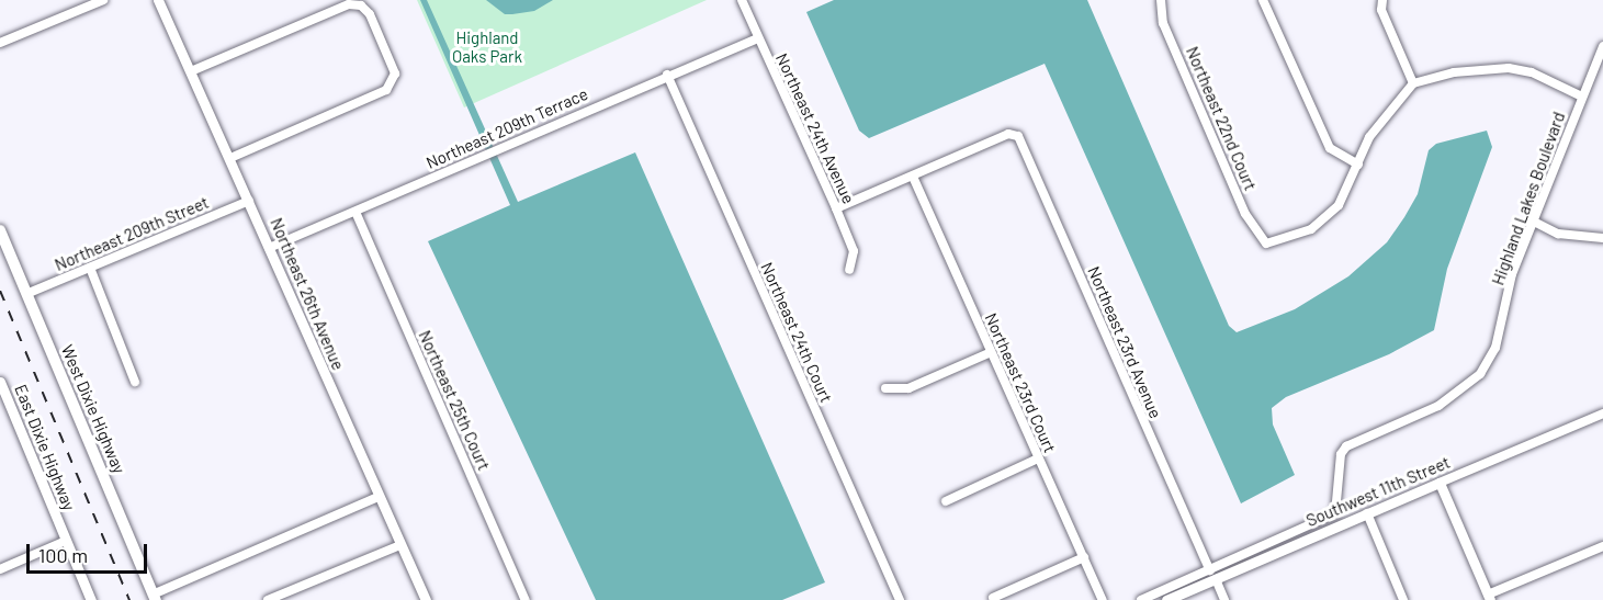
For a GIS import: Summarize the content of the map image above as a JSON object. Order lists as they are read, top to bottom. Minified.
{"streets":{"main road":["West Dixie Highway"],"street":["Northeast 22nd Court","Northeast 209th Terrace","Northeast 24th Avenue","Highland Lakes Boulevard","Northeast 209th Street","Northeast 26th Avenue","Northeast 24th Court","Northeast 23rd Avenue","Northeast 23rd Court","Northeast 25th Court","East Dixie Highway","Southwest 11th Street"]},"crossings":[["Northeast 209th Terrace","Northeast 24th Avenue"],["Northeast 209th Terrace","Northeast 26th Avenue"],["Northeast 209th Terrace","Northeast 24th Court"],["Northeast 209th Terrace","Northeast 25th Court"],["Highland Lakes Boulevard","Northeast 23rd Avenue"],["Highland Lakes Boulevard","Southwest 11th Street"],["Northeast 209th Street","Northeast 26th Avenue"],["Northeast 209th Street","West Dixie Highway"],["Northeast 23rd Avenue","Northeast 23rd Court"],["Northeast 23rd Avenue","Southwest 11th Street"]],"parks":["Highland Oaks Park"],"scale_bar":"100 m"}
